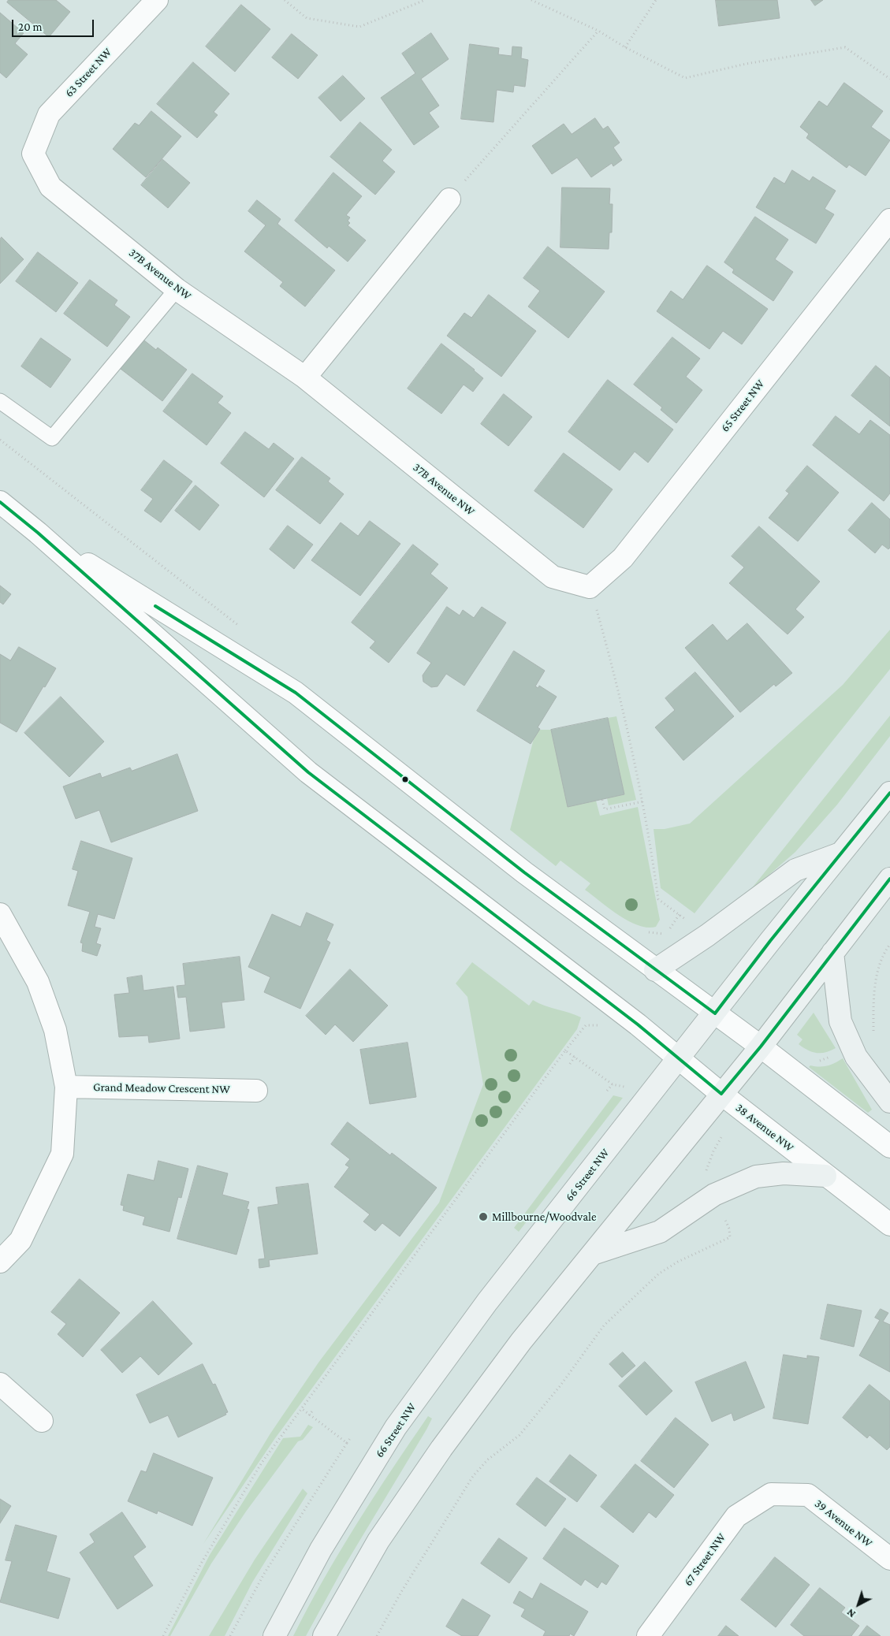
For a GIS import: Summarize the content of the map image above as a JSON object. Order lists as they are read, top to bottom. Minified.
{"streets":{"main road":["66 Street NW"],"street":["63 Street NW","37B Avenue NW","65 Street NW","Grand Meadow Crescent NW","38 Avenue NW","39 Avenue NW","67 Street NW"]},"crossings":[["63 Street NW","37B Avenue NW"],["37B Avenue NW","65 Street NW"],["38 Avenue NW","66 Street NW"],["39 Avenue NW","67 Street NW"]],"places":["Millbourne/Woodvale"],"scale_bar":"20 m","north":"bottom left"}
